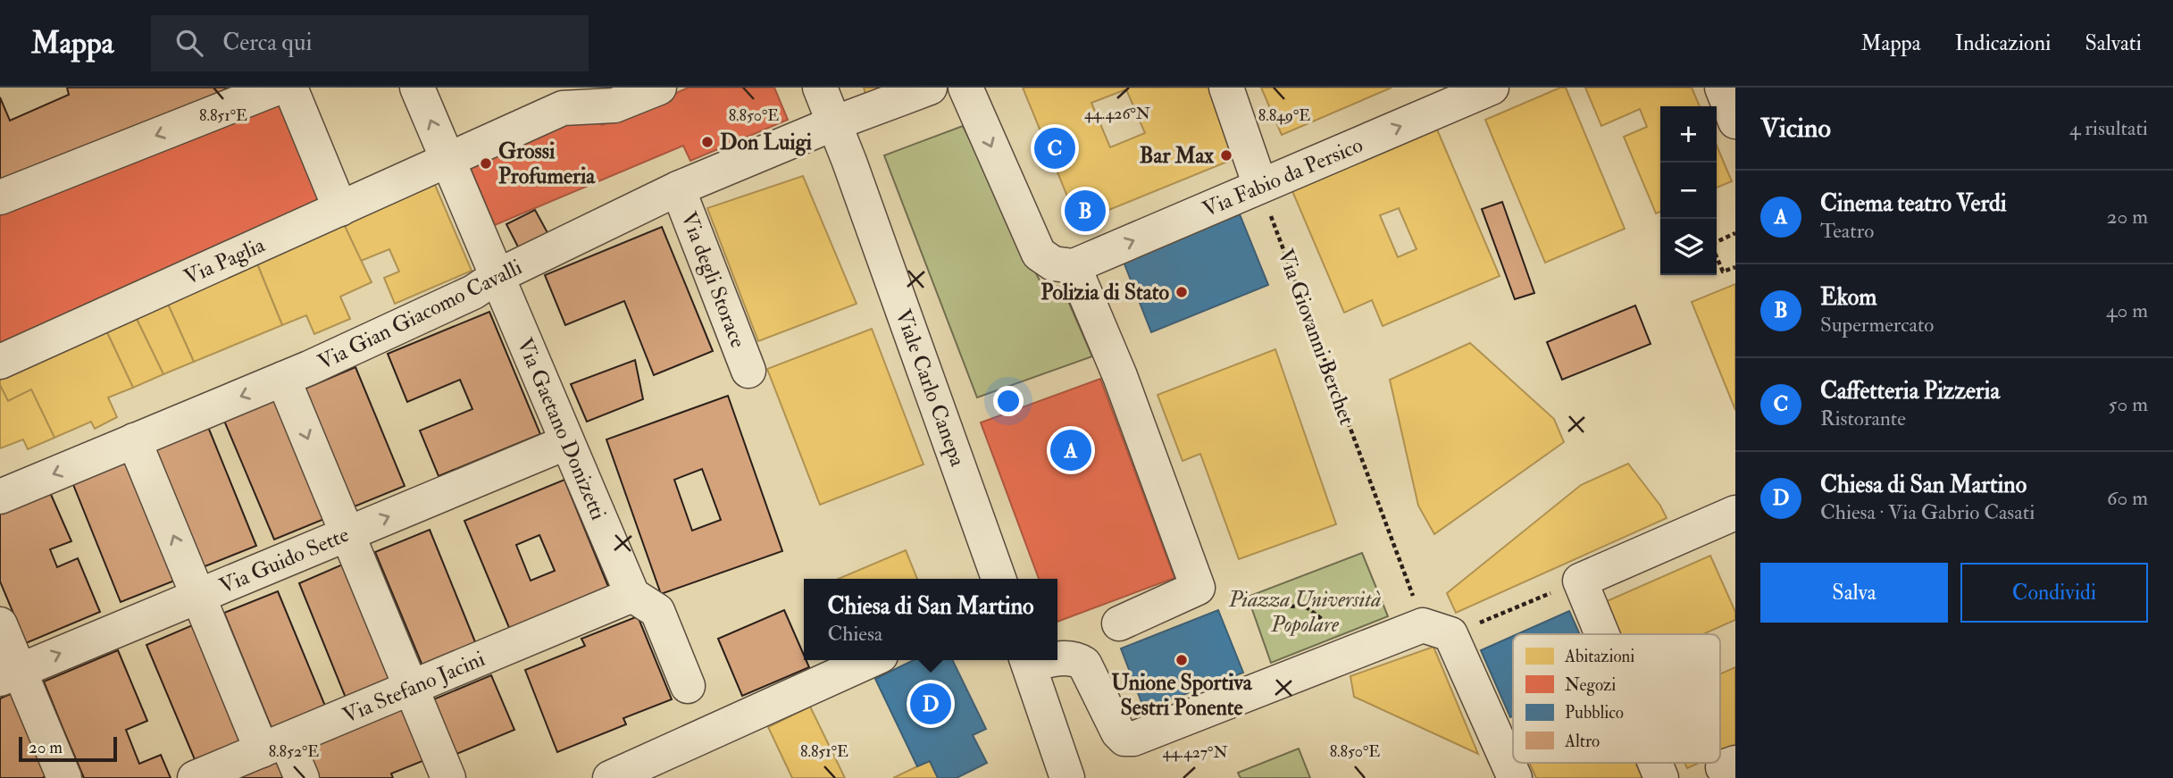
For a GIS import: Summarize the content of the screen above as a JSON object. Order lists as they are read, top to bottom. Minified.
{"streets":{"street":["Via Fabio da Persico","Via Paglia","Via degli Storace","Via Gian Giacomo Cavalli","Viale Carlo Canepa","Via Gaetano Donizetti","Via Guido Sette","Via Stefano Jacini"],"path":["Via Giovanni Berchet"]},"crossings":[["Via Fabio da Persico","Via Giovanni Berchet"],["Via Paglia","Via Gaetano Donizetti"],["Via degli Storace","Via Gian Giacomo Cavalli"],["Via Gian Giacomo Cavalli","Viale Carlo Canepa"],["Via Gian Giacomo Cavalli","Via Gaetano Donizetti"],["Via Gaetano Donizetti","Via Guido Sette"],["Via Gaetano Donizetti","Via Stefano Jacini"]],"one_way":["Via Fabio da Persico","Via Guido Sette"],"parks":["Piazza Università Popolare"],"places":["Don Luigi","Bar Max","Grossi Profumeria","Polizia di Stato","Unione Sportiva Sestri Ponente"],"legend":["Abitazioni","Negozi","Pubblico","Altro"],"scale_bar":"20 m","page":{"header":"Mappa","search":"Cerca qui","nav":["Mappa","Indicazioni","Salvati"],"heading":["Vicino","4 risultati"],"map_buttons":["+","−"],"pins":["C","B","A","D"],"list":[{"mark":"A","name":"Cinema teatro Verdi","note":"Teatro","value":"20 m"},{"mark":"B","name":"Ekom","note":"Supermercato","value":"40 m"},{"mark":"C","name":"Caffetteria Pizzeria","note":"Ristorante","value":"50 m"},{"mark":"D","name":"Chiesa di San Martino","note":"Chiesa · Via Gabrio Casati","value":"60 m"}],"buttons":["Salva","Condividi"],"popup":["Chiesa di San Martino","Chiesa"],"scale":"20 m"},"coordinates":["44.426°N","8.851°E","8.850°E","8.849°E","8.852°E","44.427°N"]}
